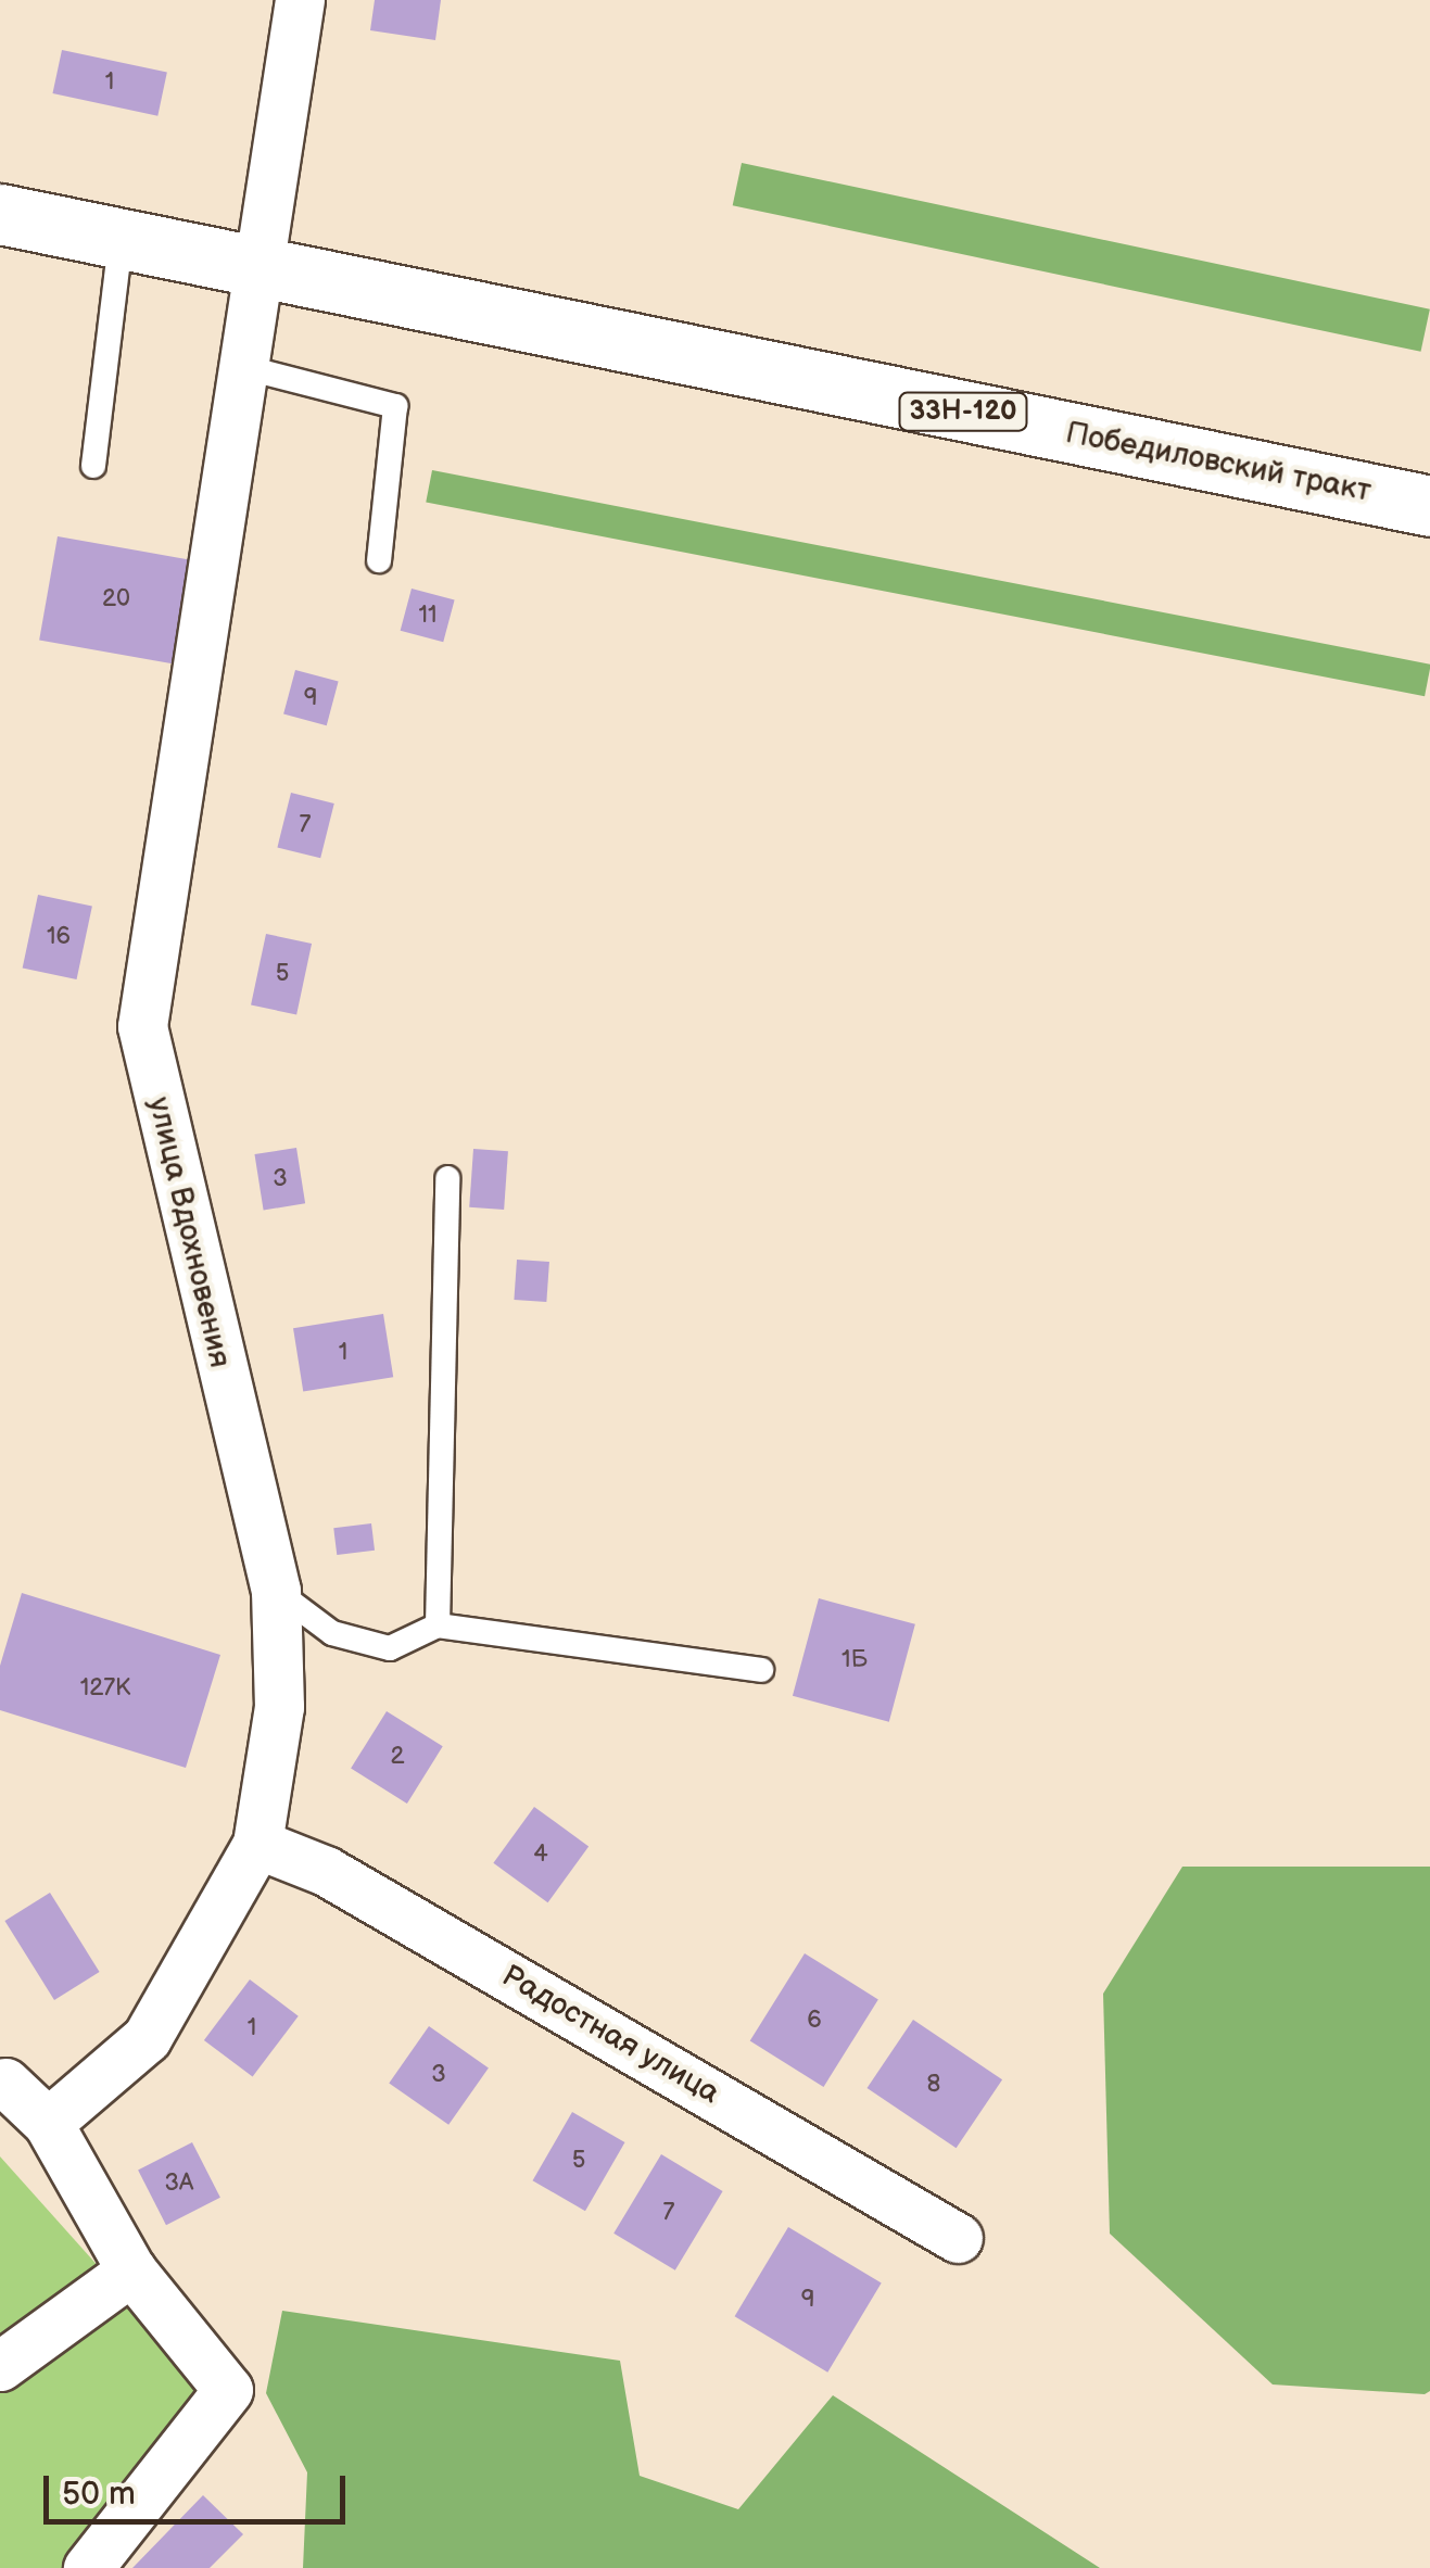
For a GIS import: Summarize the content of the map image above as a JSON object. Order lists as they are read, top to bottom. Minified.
{"streets":{"main road":["33Н-120","Победиловский тракт"],"street":["улица Вдохновения","Радостная улица"]},"crossings":[["33Н-120","Победиловский тракт"],["33Н-120","улица Вдохновения"],["Победиловский тракт","улица Вдохновения"],["улица Вдохновения","Радостная улица"]],"house_numbers":["1","20","11","9","7","16","5","3","1","1Б","127К","2","4","6","1","3","8","5","3А","7","9"],"scale_bar":"50 m"}
